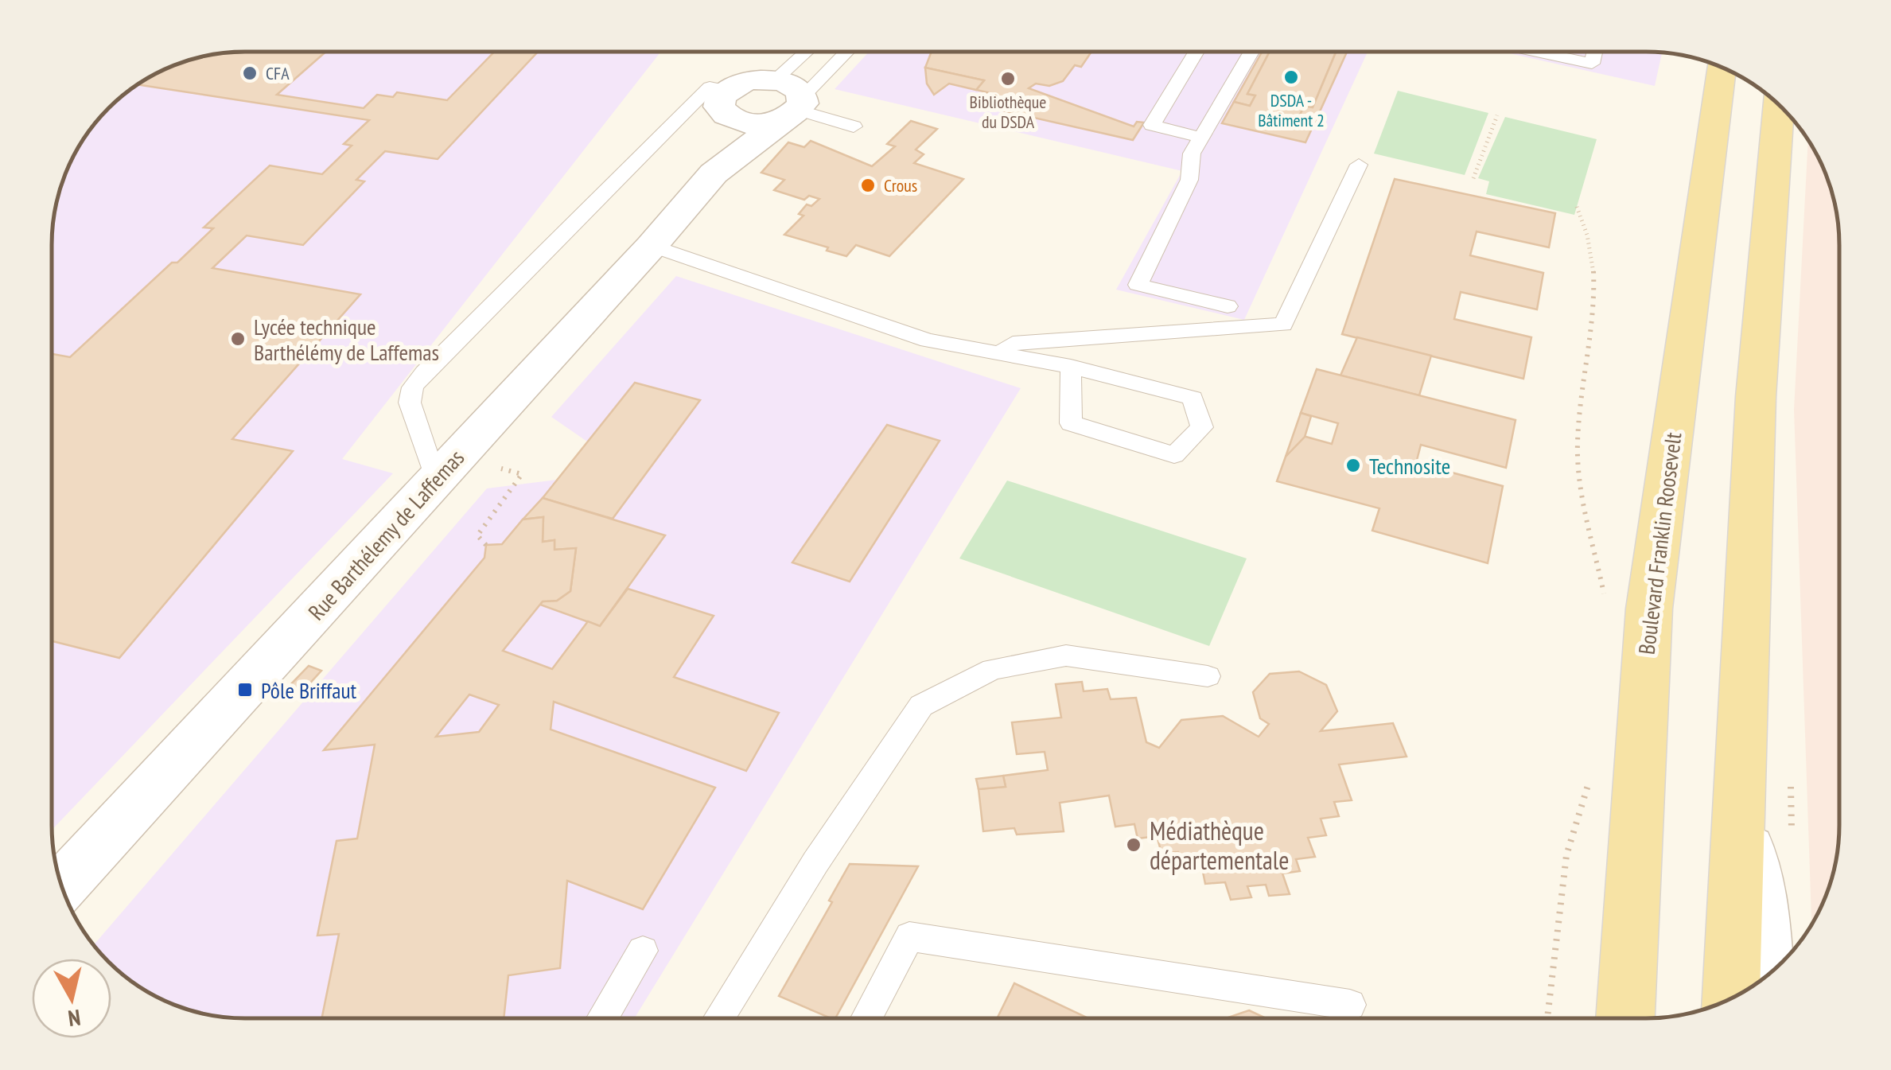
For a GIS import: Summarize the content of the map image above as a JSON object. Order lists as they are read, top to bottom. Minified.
{"streets":{"main road":["Boulevard Franklin Roosevelt"],"street":["Rue Barthélemy de Laffemas"]},"places":{"other":["CFA","DSDA - Bâtiment 2","Bibliothèque du DSDA","Crous","Lycée technique Barthélémy de Laffemas","Technosite","Médiathèque départementale"],"transit":["Pôle Briffaut"]},"north":"bottom"}
